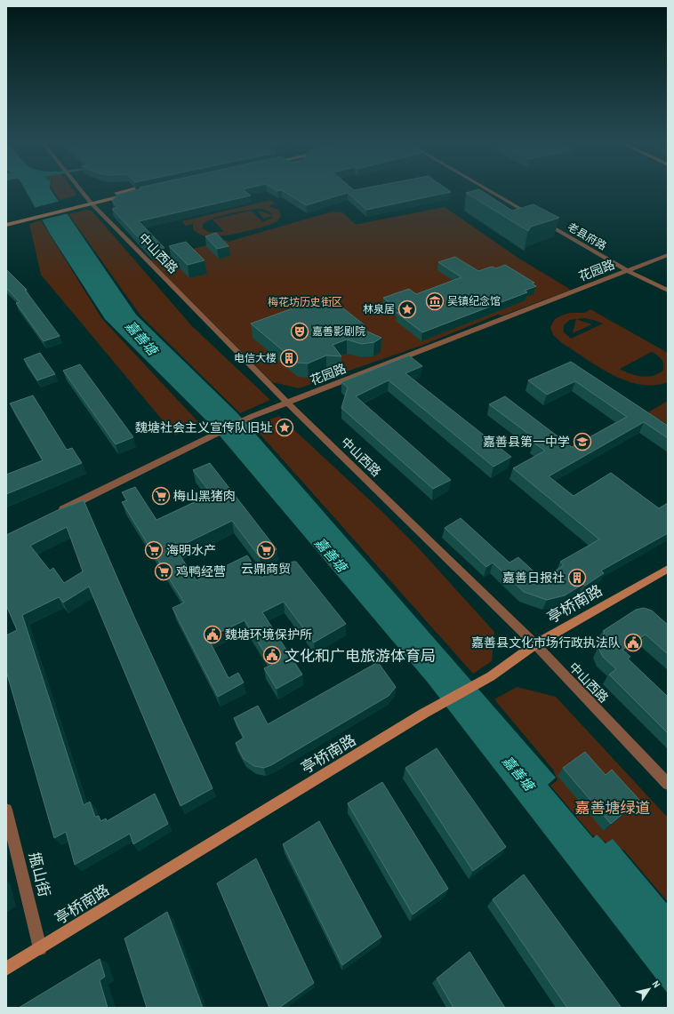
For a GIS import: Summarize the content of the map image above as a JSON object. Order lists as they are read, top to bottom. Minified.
{"streets":{"main road":["亭桥南路"],"street":["老县府路","中山西路","花园路","甁山街"]},"crossings":[["老县府路","花园路"],["中山西路","花园路"],["中山西路","亭桥南路"],["亭桥南路","甁山街"]],"water":["嘉善塘"],"parks":["梅花坊历史街区","嘉善塘绿道"],"places":{"museum":["吴镇纪念馆"],"place":["林泉居","魏塘社会主义宣传队旧址"],"theatre":["嘉善影剧院"],"building":["电信大楼","嘉善日报社"],"school or university":["嘉善县第一中学"],"supermarket":["梅山黑猪肉","海明水产","云鼎商贸","鸡鸭经营"],"public building":["魏塘环境保护所","嘉善县文化市场行政执法队","文化和广电旅游体育局"]},"north":"top right"}
